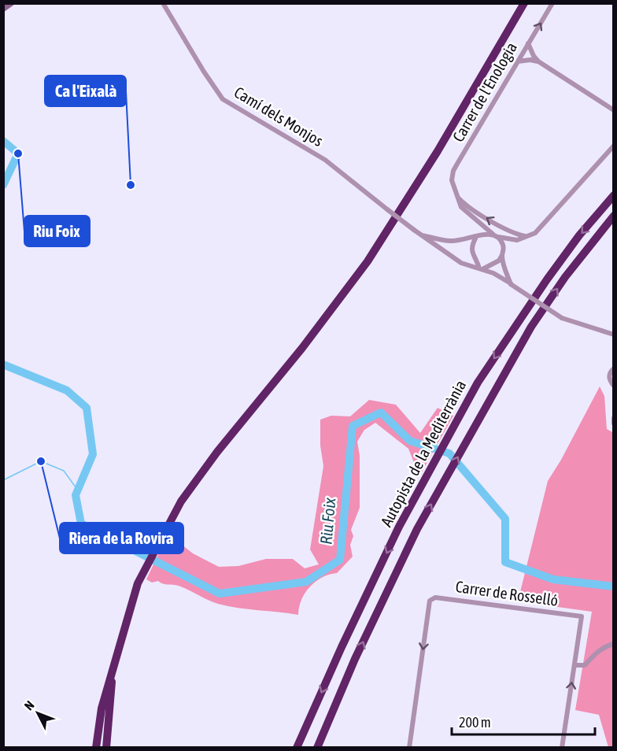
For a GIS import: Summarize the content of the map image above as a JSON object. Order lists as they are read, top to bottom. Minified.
{"streets":{"highway":["Autopista de la Mediterrània"],"street":["Carrer de l'Enologia","Camí dels Monjos","Carrer de Rosselló"]},"water":["Riu Foix"],"places":["Riu Foix","Ca l'Eixalà","Riera de la Rovira"],"scale_bar":"200 m","north":"top left"}
